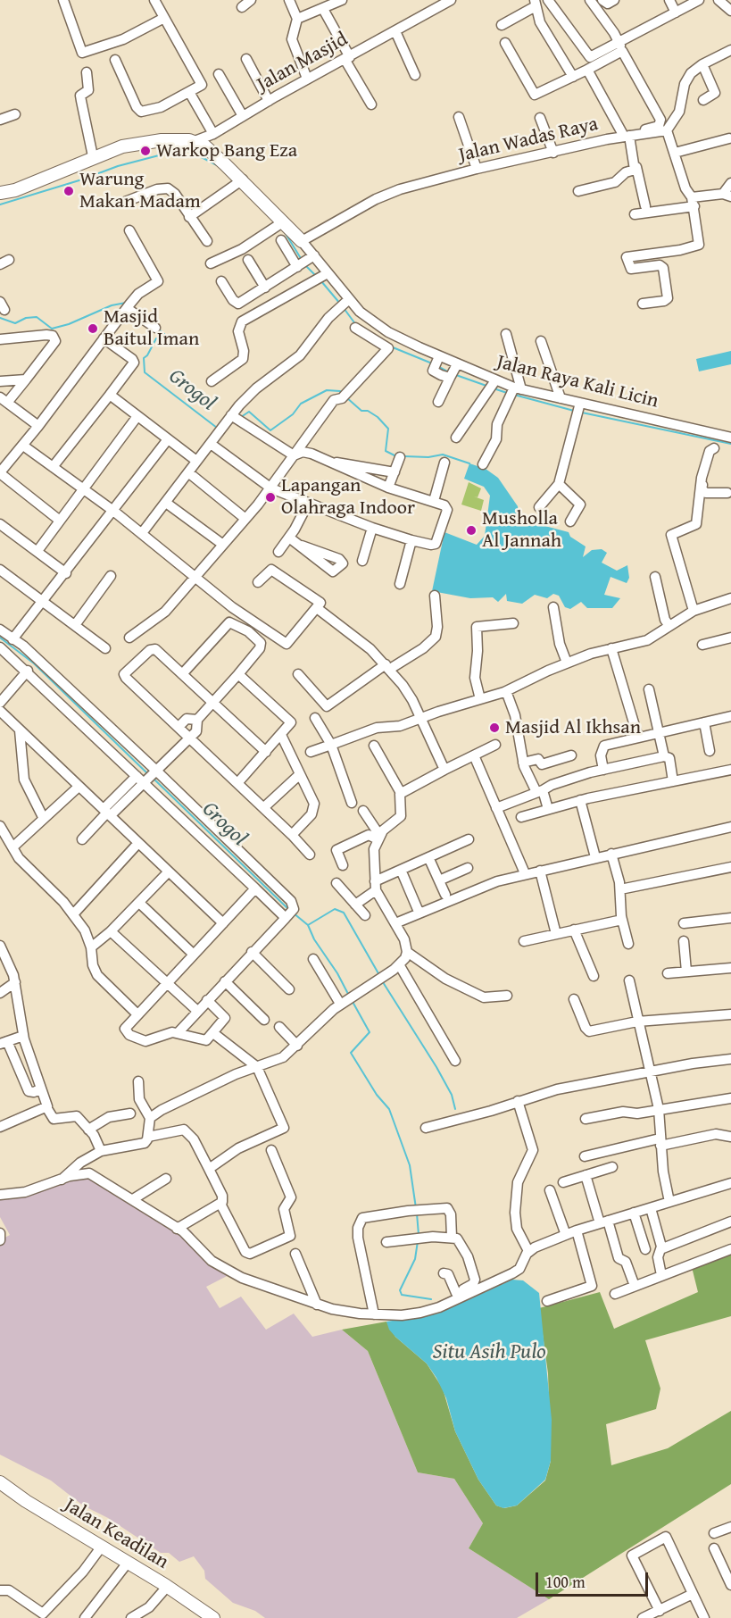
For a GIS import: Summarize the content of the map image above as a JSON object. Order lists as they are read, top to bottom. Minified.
{"streets":{"main road":["Jalan Keadilan"],"street":["Jalan Masjid","Jalan Wadas Raya","Jalan Raya Kali Licin"]},"crossings":[["Jalan Wadas Raya","Jalan Raya Kali Licin"]],"water":["Grogol","Situ Asih Pulo"],"places":["Warkop Bang Eza","Warung Makan Madam","Masjid Baitul Iman","Lapangan Olahraga Indoor","Musholla Al Jannah","Masjid Al Ikhsan"],"scale_bar":"100 m"}
